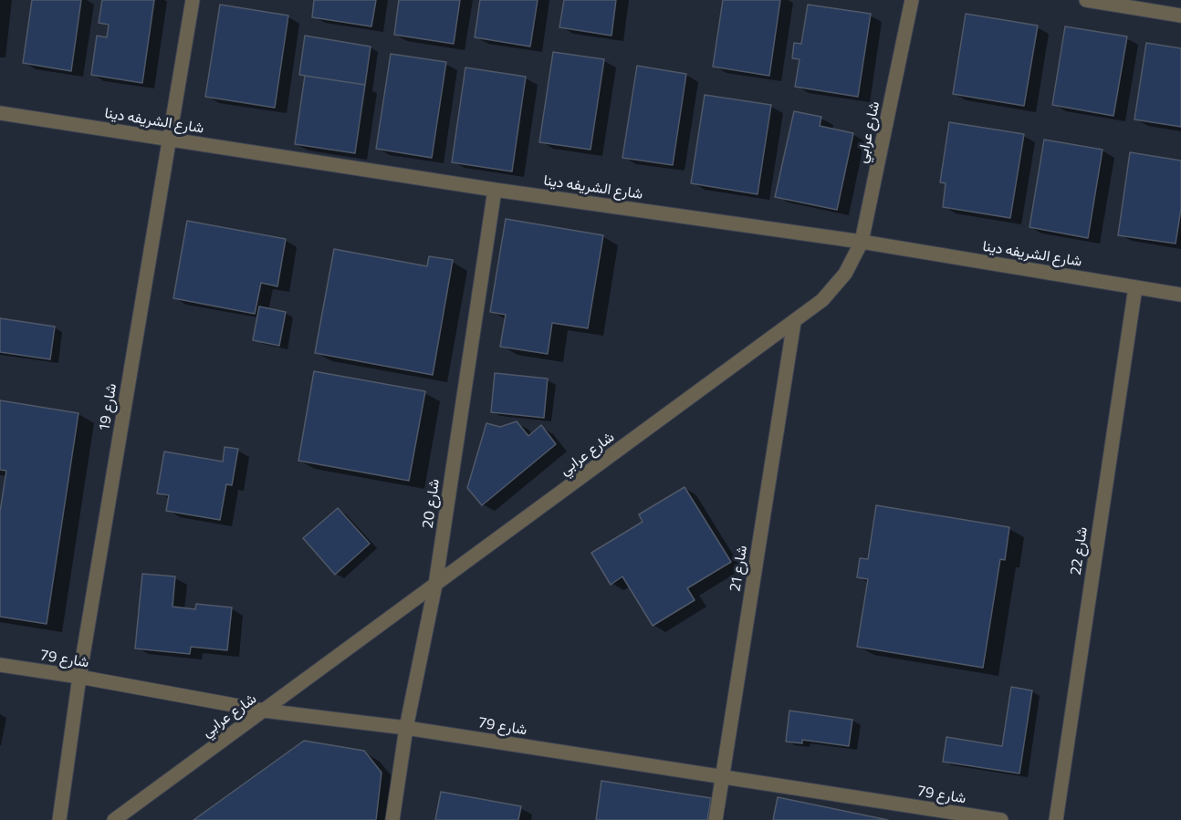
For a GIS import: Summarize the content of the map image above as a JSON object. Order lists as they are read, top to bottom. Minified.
{"streets":{"street":["شارع الشريفه دينا","شارع عرابي","شارع 19","شارع 20","شارع 22","شارع 21","شارع 79"]},"crossings":[["شارع الشريفه دينا","شارع عرابي"],["شارع الشريفه دينا","شارع 19"],["شارع الشريفه دينا","شارع 20"],["شارع الشريفه دينا","شارع 22"],["شارع عرابي","شارع 20"],["شارع عرابي","شارع 21"],["شارع عرابي","شارع 79"],["شارع 19","شارع 79"],["شارع 20","شارع 79"],["شارع 21","شارع 79"]]}
